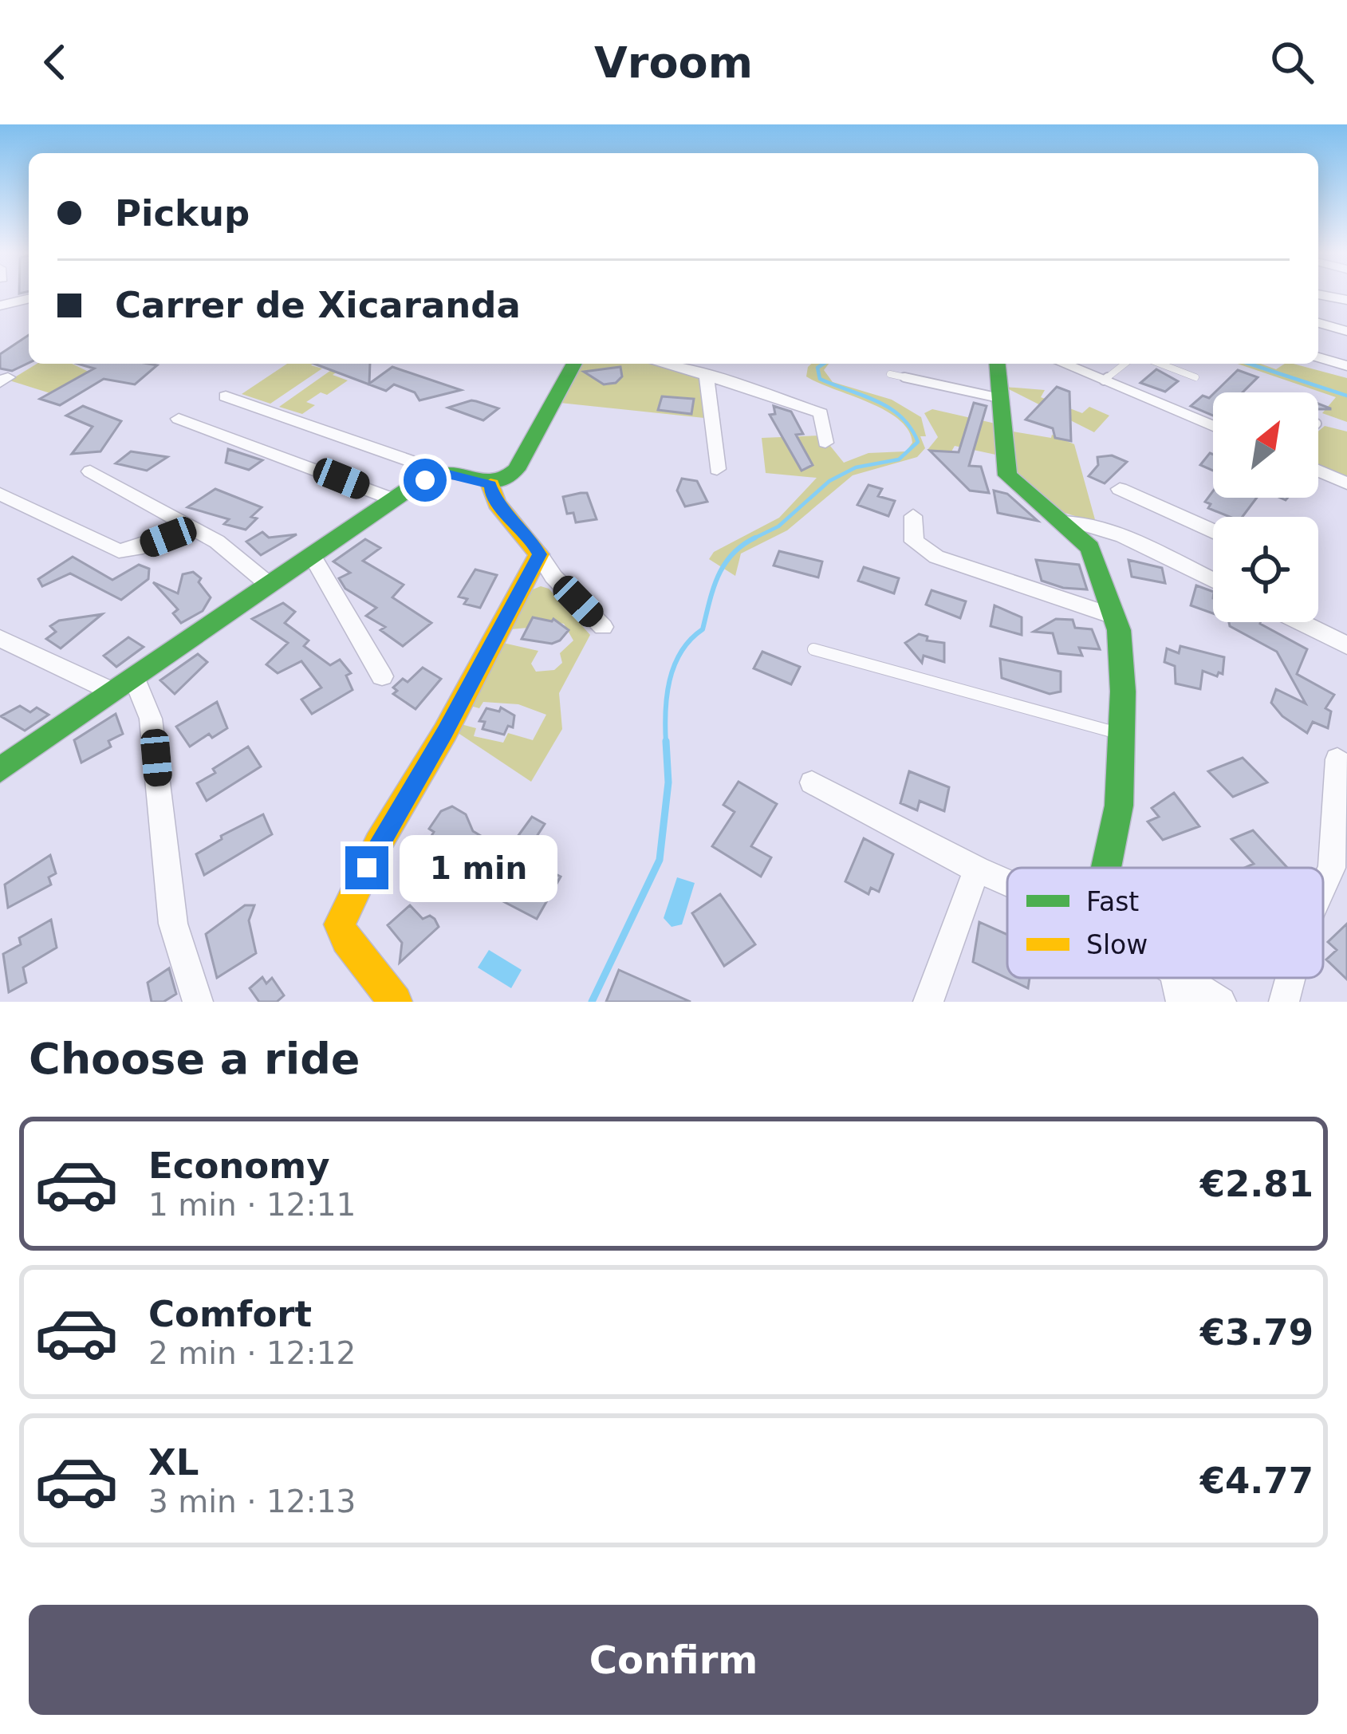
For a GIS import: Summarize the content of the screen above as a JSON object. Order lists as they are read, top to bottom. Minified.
{"legend":["Fast","Slow"],"north":"top right","page":{"header":"Vroom","banner":["Pickup","Carrer de Xicaranda"],"bubble":"1 min","heading":"Choose a ride","list":[{"name":"Economy","note":"1 min · 12:11","value":"€2.81"},{"name":"Comfort","note":"2 min · 12:12","value":"€3.79"},{"name":"XL","note":"3 min · 12:13","value":"€4.77"}],"buttons":"Confirm"}}
